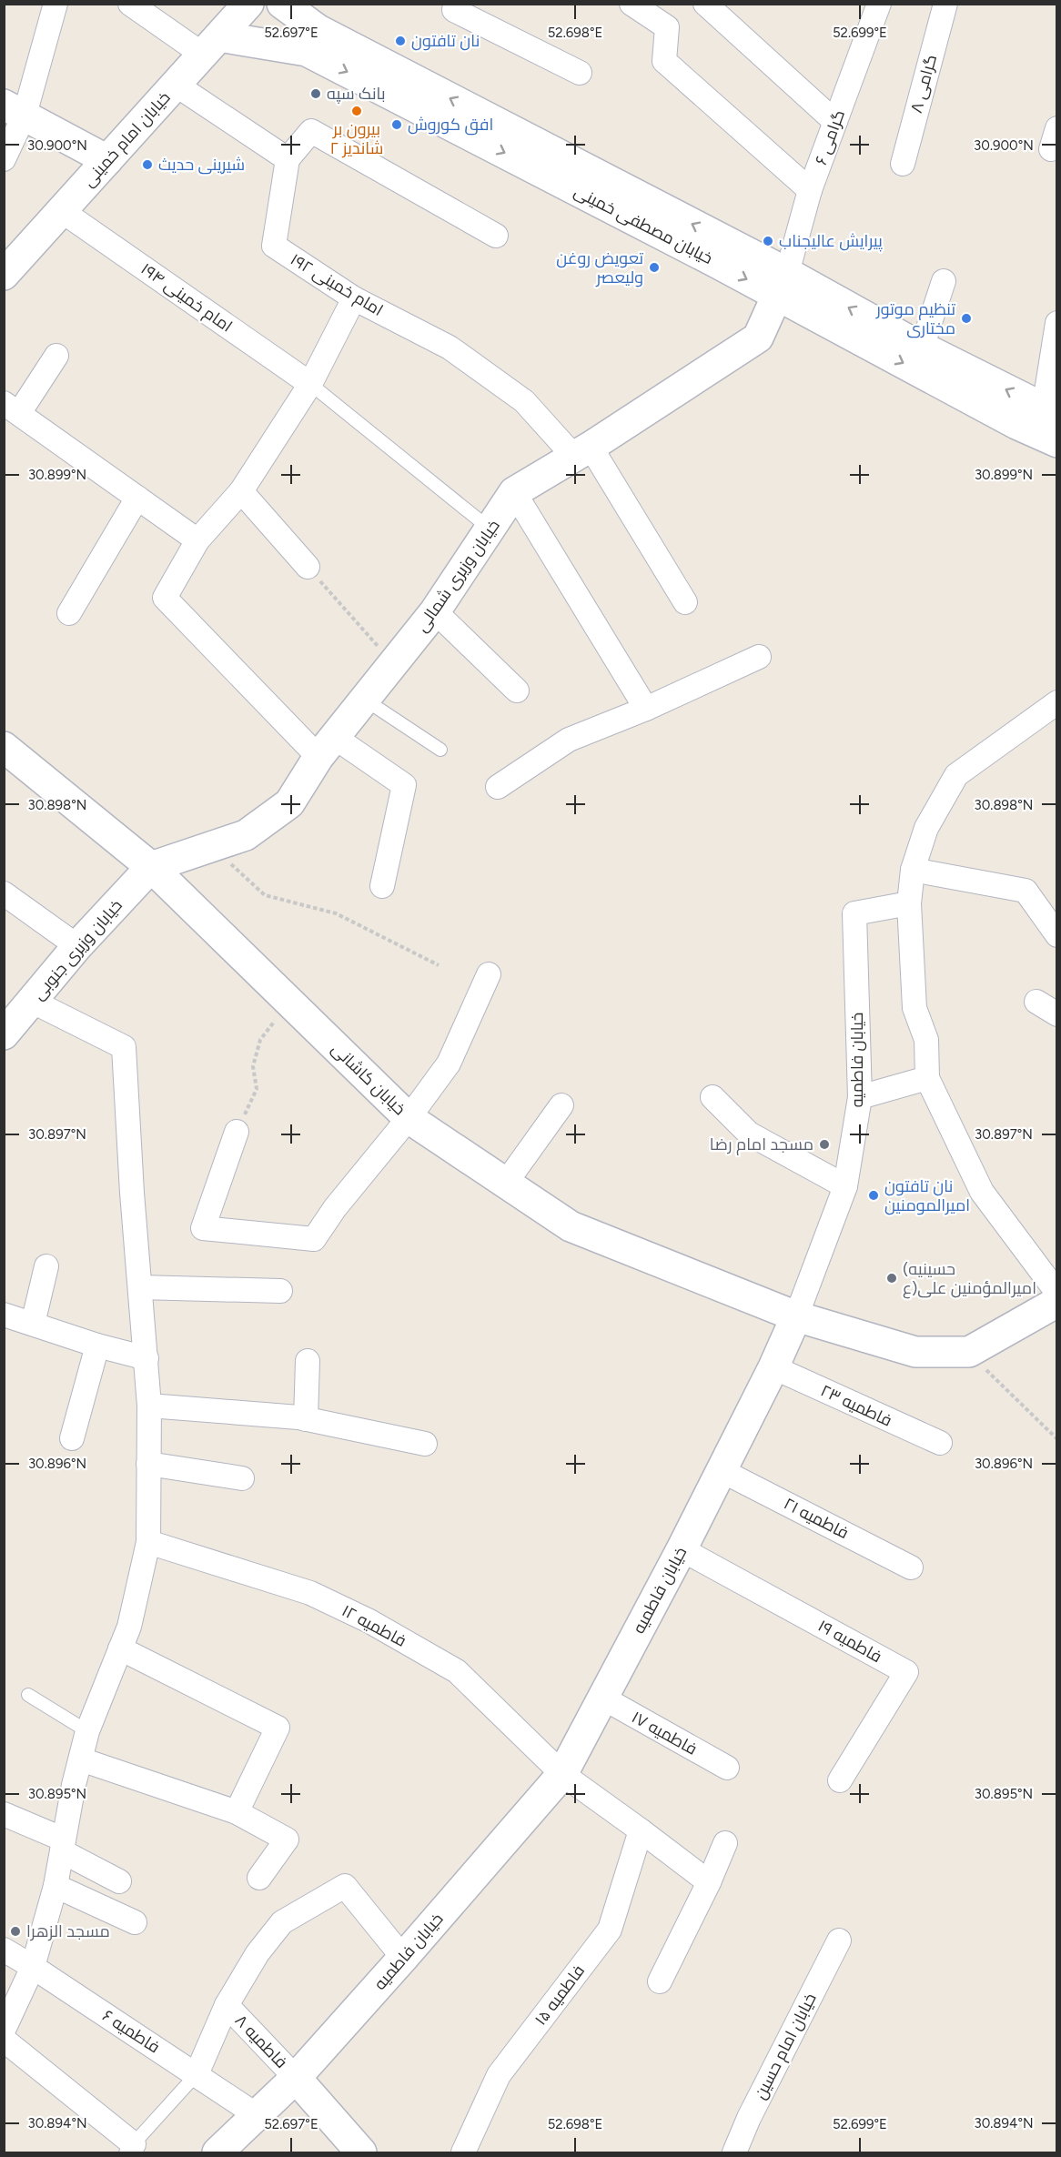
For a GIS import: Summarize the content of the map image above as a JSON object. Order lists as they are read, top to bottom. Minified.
{"streets":{"main road":["خیابان امام خمینی","خیابان مصطفی خمینی","خیابان وزیری شمالی","خیابان وزیری جنوبی","خیابان فاطمیه","خیابان کاشانی"],"street":["گرامی ۸","گرامی ۶","امام خمینی ۱۹۲","امام خمینی ۱۹۴","فاطمیه ۲۳","فاطمیه ۲۱","فاطمیه ۱۲","فاطمیه ۱۹","فاطمیه ۱۷","فاطمیه ۱۵","فاطمیه ۶","فاطمیه ۸","خیابان امام حسین"]},"crossings":[["گرامی ۶","خیابان مصطفی خمینی"],["گرامی ۶","خیابان وزیری شمالی"],["خیابان امام خمینی","خیابان مصطفی خمینی"],["خیابان امام خمینی","امام خمینی ۱۹۴"],["خیابان مصطفی خمینی","خیابان وزیری شمالی"],["امام خمینی ۱۹۲","خیابان وزیری شمالی"],["خیابان وزیری شمالی","خیابان وزیری جنوبی"],["خیابان وزیری شمالی","خیابان کاشانی"],["خیابان وزیری جنوبی","خیابان کاشانی"],["خیابان فاطمیه","خیابان کاشانی"],["خیابان فاطمیه","فاطمیه ۲۳"],["خیابان فاطمیه","فاطمیه ۲۱"],["خیابان فاطمیه","فاطمیه ۱۲"],["خیابان فاطمیه","فاطمیه ۱۹"],["خیابان فاطمیه","فاطمیه ۱۷"],["خیابان فاطمیه","فاطمیه ۶"],["خیابان فاطمیه","فاطمیه ۸"]],"places":["نان تافتون","بانک سپه","بیرون بر شاندیز ۲","افق کوروش","شیرینی حدیث","پیرایش عالیجناب","تعویض روغن ولیعصر","تنظیم موتور مختاری","مسجد امام رضا","نان تافتون امیرالمومنین","(حسینیه امیرالمؤمنین علی(ع","مسجد الزهرا"],"coordinates":["52.697°E","52.698°E","52.699°E","30.900°N","30.899°N","30.898°N","30.897°N","30.896°N","30.895°N","30.894°N"]}
